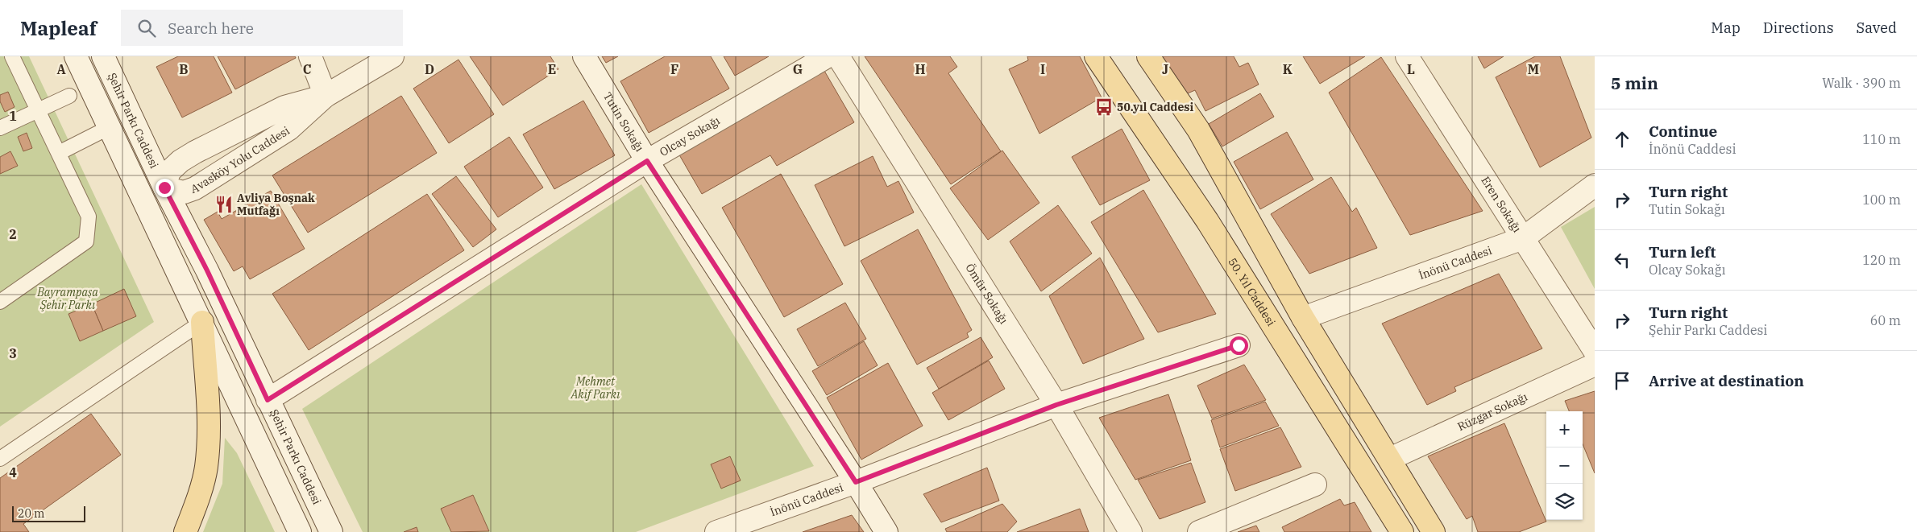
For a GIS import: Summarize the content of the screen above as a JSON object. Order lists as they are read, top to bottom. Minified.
{"streets":{"main road":["50. Yıl Caddesi"],"street":["Şehir Parkı Caddesi","Tutin Sokağı","Olcay Sokağı","Avasköy Yolu Caddesi","Eren Sokağı","İnönü Caddesi","Ömür Sokağı","Rüzgar Sokağı"]},"crossings":[["Şehir Parkı Caddesi","Olcay Sokağı"],["Şehir Parkı Caddesi","Avasköy Yolu Caddesi"],["Tutin Sokağı","Olcay Sokağı"],["Tutin Sokağı","İnönü Caddesi"],["Eren Sokağı","İnönü Caddesi"],["İnönü Caddesi","Ömür Sokağı"]],"parks":["Bayrampaşa Şehir Parkı","Mehmet Akif Parkı"],"places":{"bus stop":["50.yıl Caddesi"],"restaurant":["Avliya Boşnak Mutfağı"]},"scale_bar":"20 m","page":{"header":"Mapleaf","search":"Search here","nav":["Map","Directions","Saved"],"heading":["5 min","Walk · 390 m"],"list":[["Continue","İnönü Caddesi","110 m"],["Turn right","Tutin Sokağı","100 m"],["Turn left","Olcay Sokağı","120 m"],["Turn right","Şehir Parkı Caddesi","60 m"],"Arrive at destination"],"map_buttons":["+","−"],"scale":"20 m"},"grid":{"columns":["A","B","C","D","E","F","G","H","I","J","K","L","M"],"rows":["1","2","3","4"]}}
